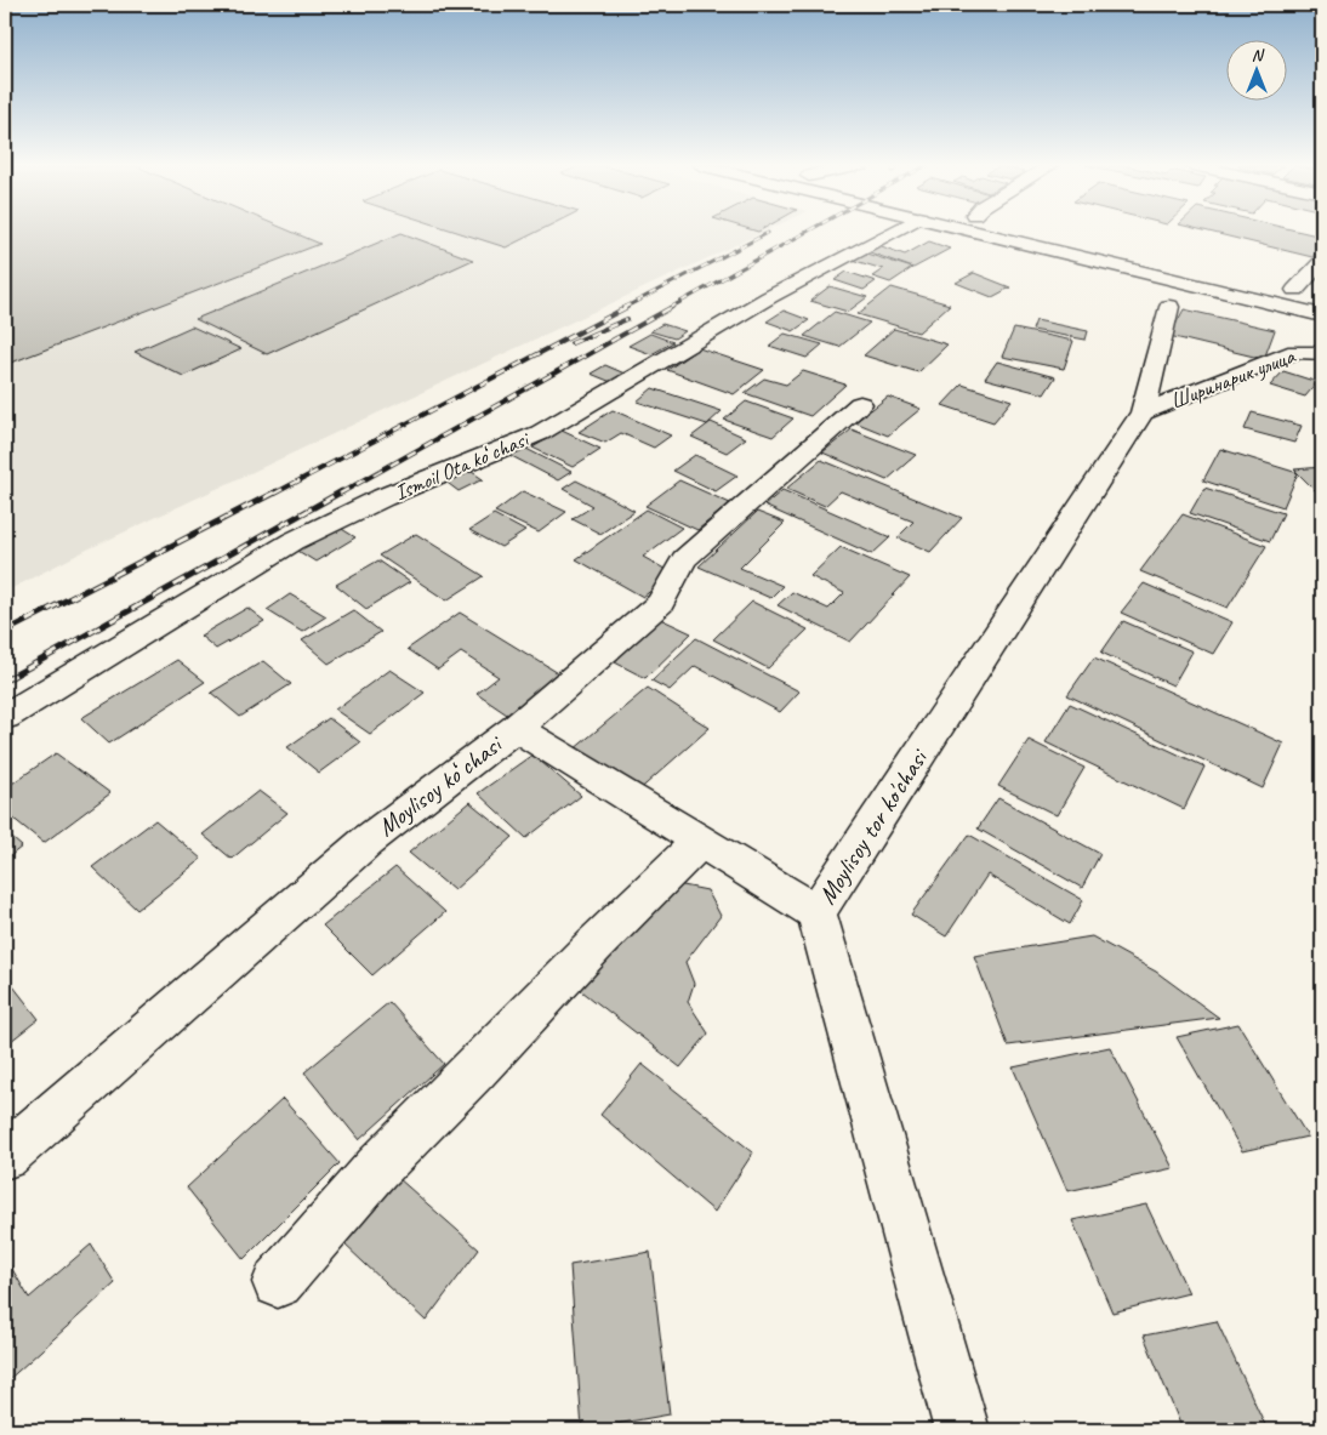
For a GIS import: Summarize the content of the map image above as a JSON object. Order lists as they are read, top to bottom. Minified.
{"streets":{"street":["Ширинарик улица","Ismoil Ota koʻchasi","Moylisoy koʻchasi","Moylisoy tor ko'chasi"]},"crossings":[["Ширинарик улица","Moylisoy tor ko'chasi"]],"north":"top"}
